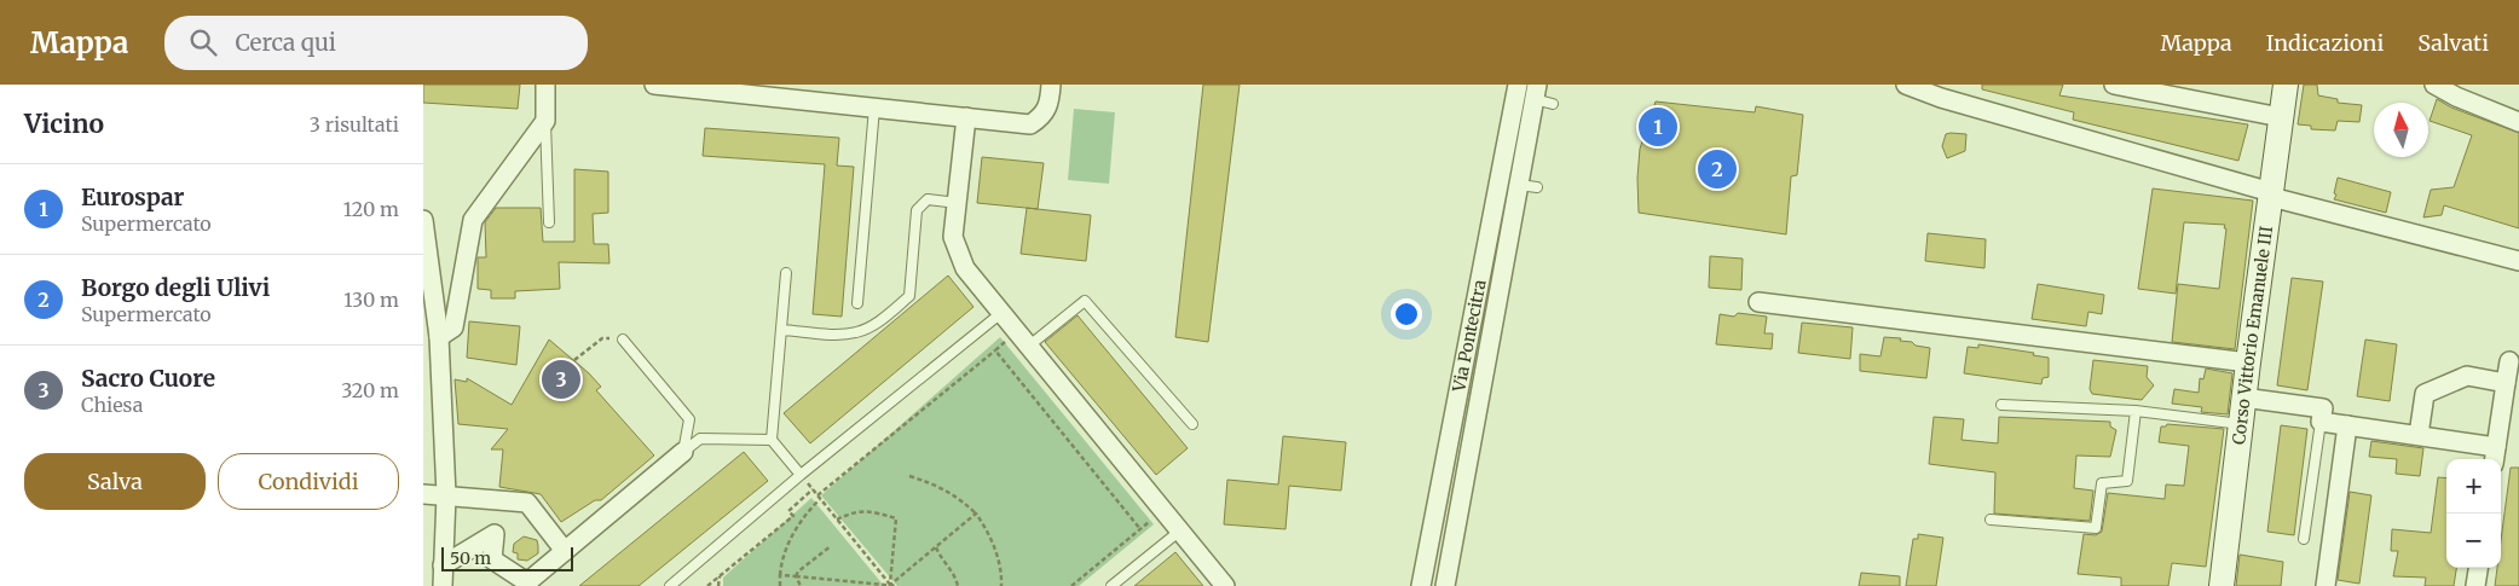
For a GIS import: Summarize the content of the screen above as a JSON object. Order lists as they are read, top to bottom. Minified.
{"streets":{"street":["Corso Vittorio Emanuele III","Via Pontecitra"]},"scale_bar":"50 m","north":"top","page":{"header":"Mappa","search":"Cerca qui","nav":["Mappa","Indicazioni","Salvati"],"heading":["Vicino","3 risultati"],"pins":["1","2","3"],"list":[{"mark":"1","name":"Eurospar","note":"Supermercato","value":"120 m"},{"mark":"2","name":"Borgo degli Ulivi","note":"Supermercato","value":"130 m"},{"mark":"3","name":"Sacro Cuore","note":"Chiesa","value":"320 m"}],"buttons":["Salva","Condividi"],"map_buttons":["+","−"],"scale":"50 m"}}
